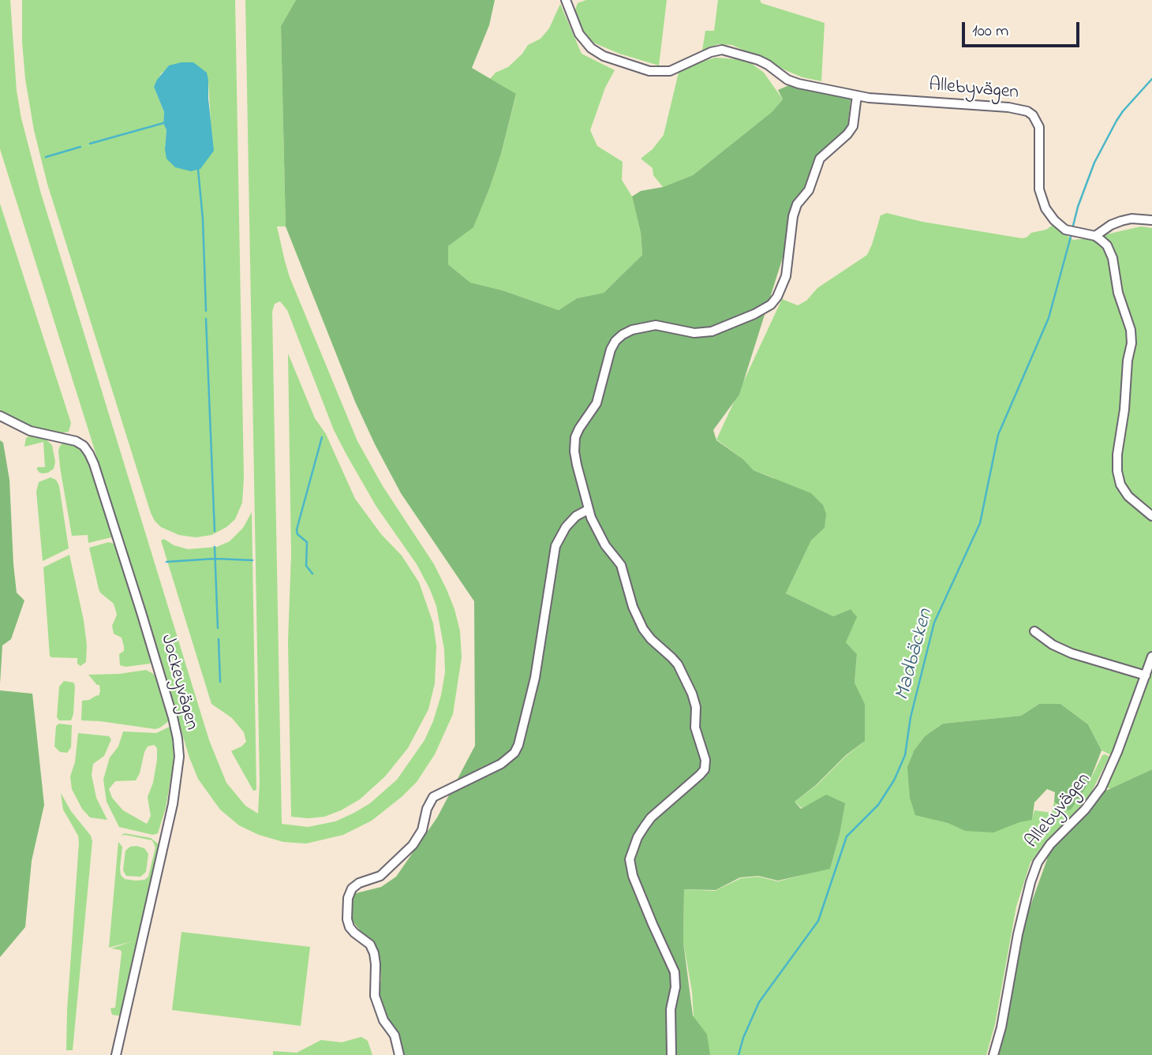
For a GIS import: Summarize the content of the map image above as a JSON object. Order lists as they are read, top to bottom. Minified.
{"streets":{"street":["Allebyvägen","Jockeyvägen"]},"water":["Madbäcken"],"scale_bar":"100 m"}
